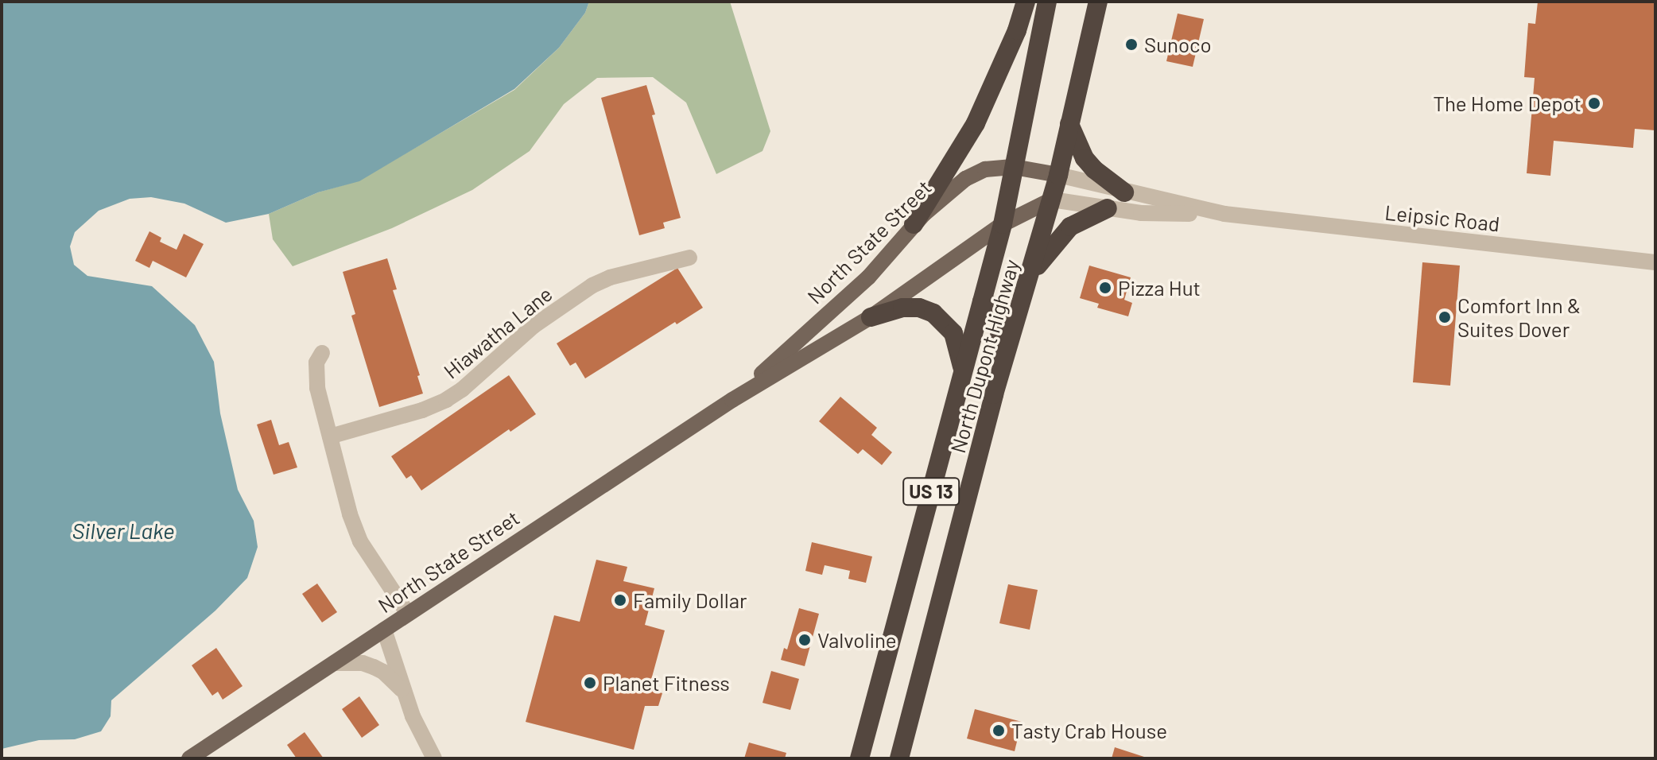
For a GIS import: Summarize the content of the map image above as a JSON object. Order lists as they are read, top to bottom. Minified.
{"streets":{"highway":["North Dupont Highway","US 13"],"main road":["North State Street"],"street":["Leipsic Road","Hiawatha Lane"]},"crossings":[["Leipsic Road","North State Street"],["Leipsic Road","North Dupont Highway"],["North State Street","North Dupont Highway"]],"water":["Silver Lake"],"places":["Sunoco","The Home Depot","Pizza Hut","Comfort Inn & Suites Dover","Family Dollar","Valvoline","Planet Fitness","Tasty Crab House"]}
